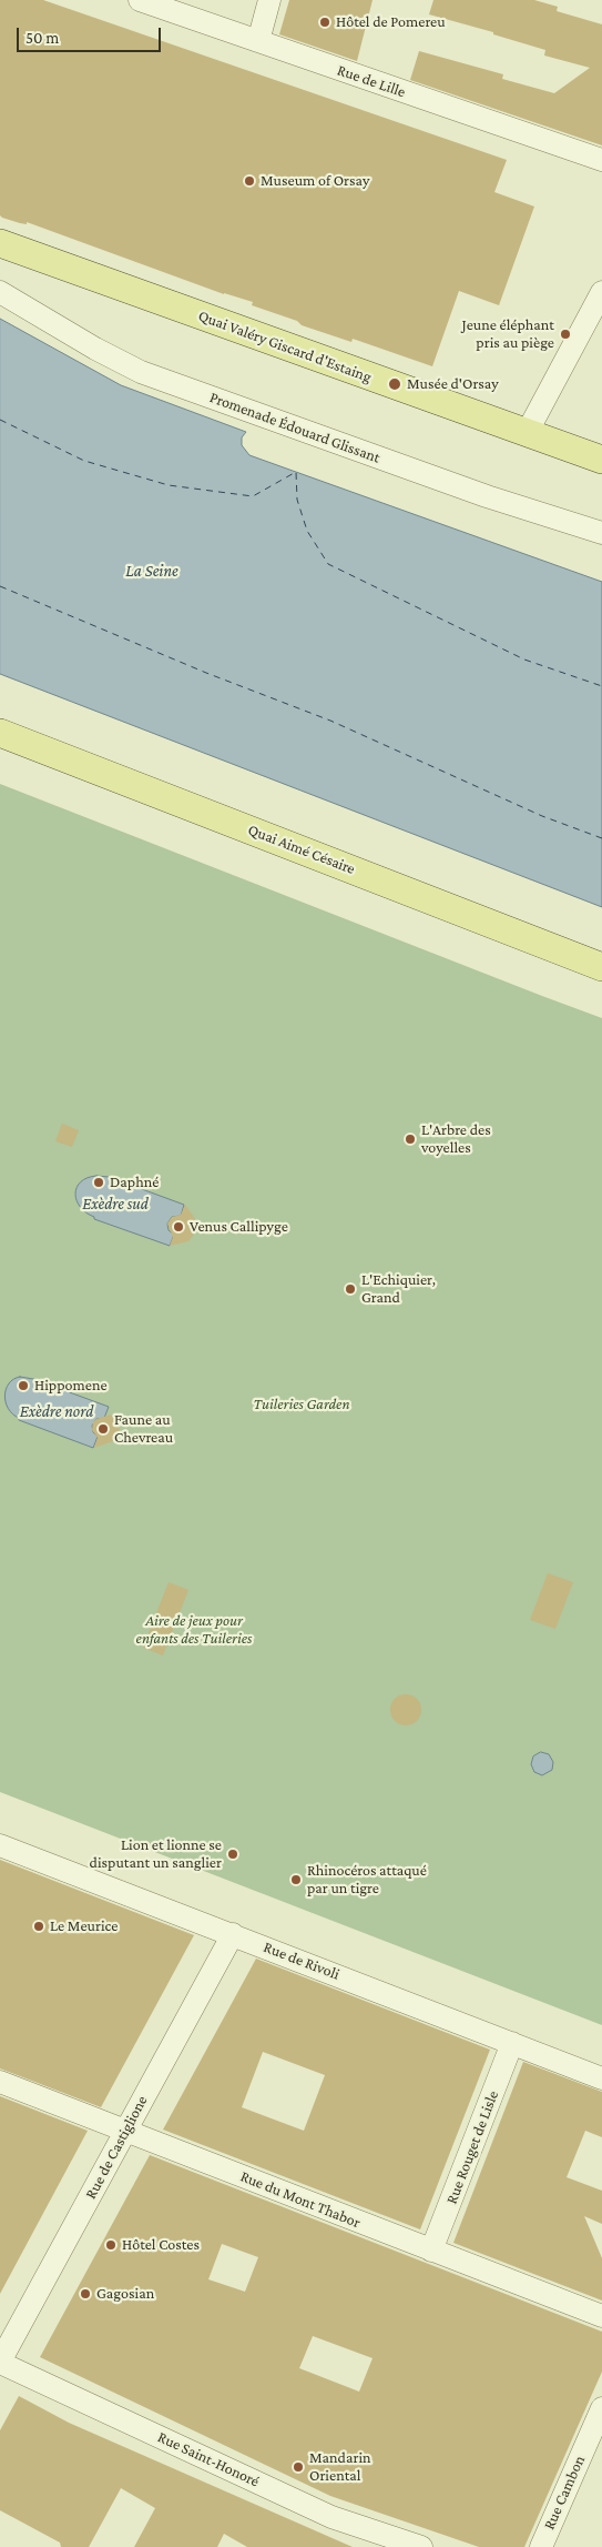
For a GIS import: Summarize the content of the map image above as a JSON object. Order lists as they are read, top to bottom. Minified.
{"streets":{"main road":["Quai Valéry Giscard d'Estaing","Quai Aimé Césaire"],"street":["Rue de Lille","Promenade Édouard Glissant","Rue de Rivoli","Rue de Castiglione","Rue Rouget de Lisle","Rue du Mont Thabor","Rue Saint-Honoré","Rue Cambon"]},"crossings":[["Rue de Rivoli","Rue de Castiglione"],["Rue de Rivoli","Rue Rouget de Lisle"],["Rue de Castiglione","Rue du Mont Thabor"],["Rue de Castiglione","Rue Saint-Honoré"],["Rue Rouget de Lisle","Rue du Mont Thabor"]],"water":["La Seine","Exèdre sud","Exèdre nord"],"parks":["Tuileries Garden","Aire de jeux pour enfants des Tuileries"],"places":["Hôtel de Pomereu","Museum of Orsay","Jeune éléphant pris au piège","Musée d'Orsay","L'Arbre des voyelles","Daphné","Venus Callipyge","L'Echiquier, Grand","Hippomene","Faune au Chevreau","Lion et lionne se disputant un sanglier","Rhinocéros attaqué par un tigre","Le Meurice","Hôtel Costes","Gagosian","Mandarin Oriental"],"scale_bar":"50 m"}
